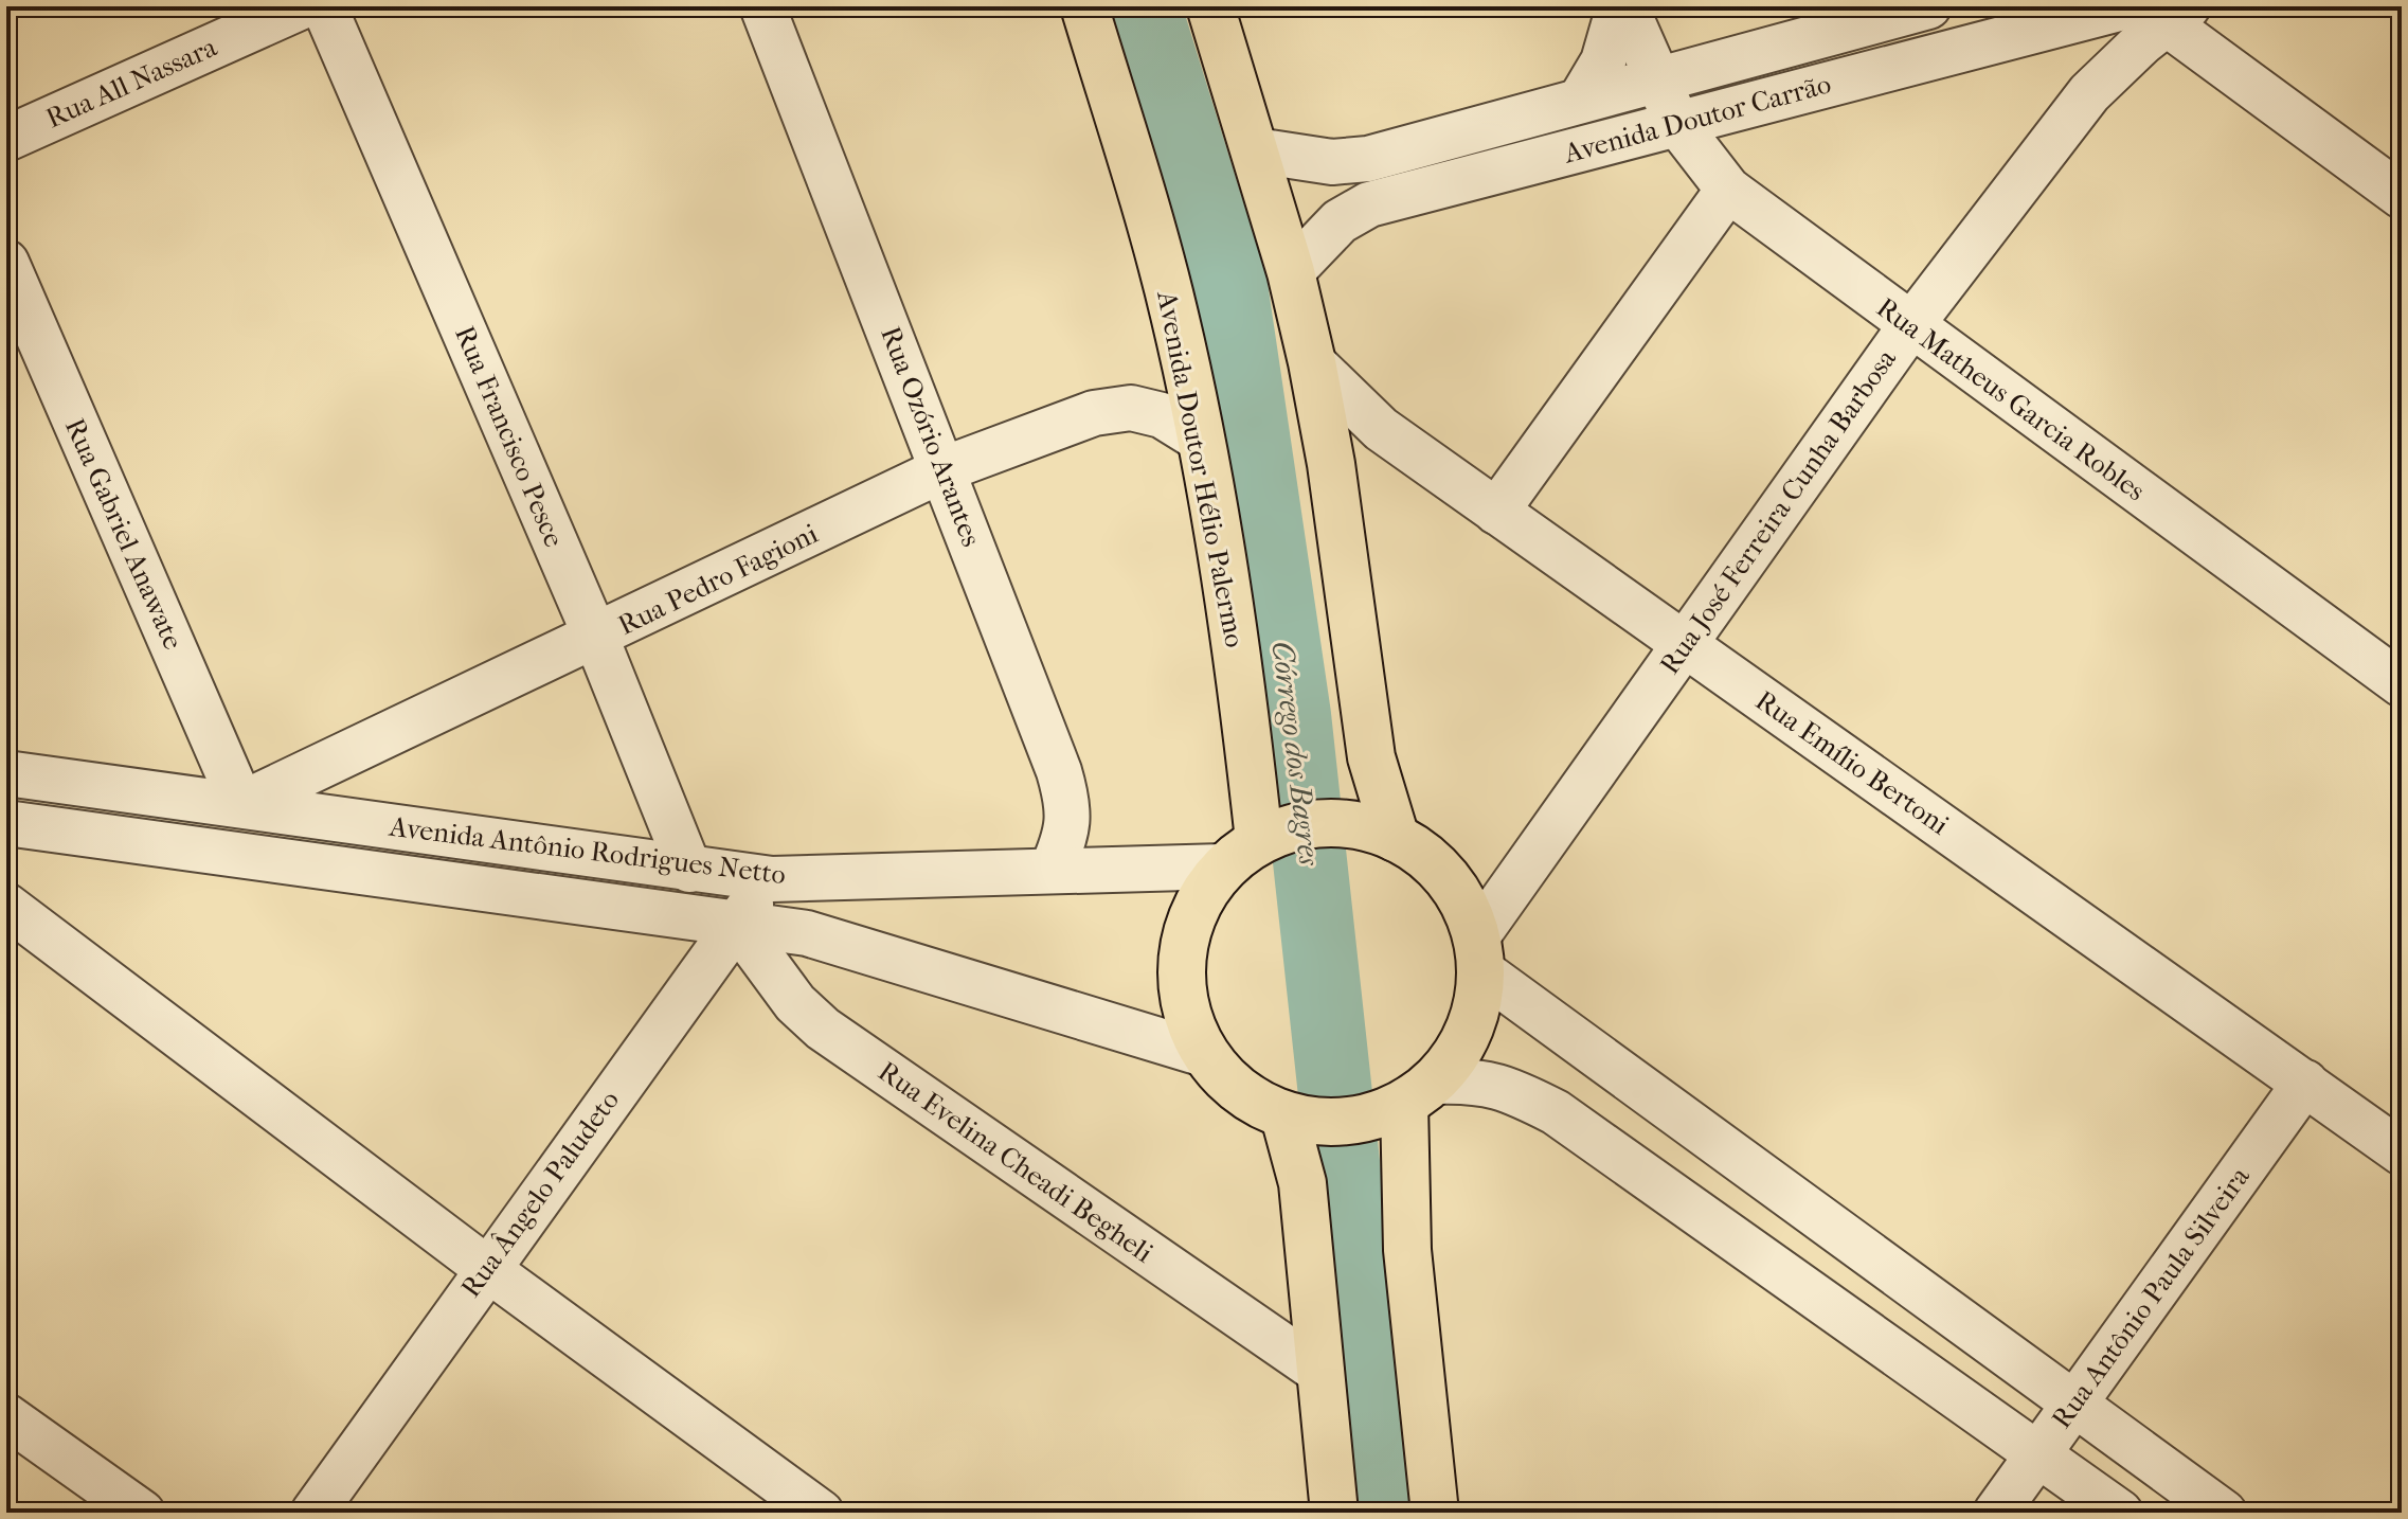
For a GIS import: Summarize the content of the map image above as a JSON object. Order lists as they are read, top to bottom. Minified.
{"streets":{"main road":["Avenida Doutor Hélio Palermo"],"street":["Rua All Nassara","Avenida Doutor Carrão","Rua Matheus Garcia Robles","Rua Francisco Pesce","Rua Ozório Arantes","Rua José Ferreira Cunha Barbosa","Rua Gabriel Anawate","Rua Pedro Fagioni","Rua Emílio Bertoni","Avenida Antônio Rodrigues Netto","Rua Evelina Cheadi Begheli","Rua Ângelo Paludeto","Rua Antônio Paula Silveira"]},"crossings":[["Avenida Doutor Carrão","Rua Matheus Garcia Robles"],["Avenida Doutor Carrão","Rua José Ferreira Cunha Barbosa"],["Rua Matheus Garcia Robles","Rua José Ferreira Cunha Barbosa"],["Rua Francisco Pesce","Rua Pedro Fagioni"],["Rua Francisco Pesce","Avenida Antônio Rodrigues Netto"],["Rua Ozório Arantes","Rua Pedro Fagioni"],["Rua Ozório Arantes","Avenida Antônio Rodrigues Netto"],["Avenida Doutor Hélio Palermo","Rua José Ferreira Cunha Barbosa"],["Avenida Doutor Hélio Palermo","Rua Pedro Fagioni"],["Avenida Doutor Hélio Palermo","Avenida Antônio Rodrigues Netto"],["Rua José Ferreira Cunha Barbosa","Rua Emílio Bertoni"],["Rua José Ferreira Cunha Barbosa","Avenida Antônio Rodrigues Netto"],["Rua Gabriel Anawate","Rua Pedro Fagioni"],["Rua Gabriel Anawate","Avenida Antônio Rodrigues Netto"],["Rua Pedro Fagioni","Avenida Antônio Rodrigues Netto"],["Rua Emílio Bertoni","Rua Antônio Paula Silveira"],["Avenida Antônio Rodrigues Netto","Rua Evelina Cheadi Begheli"],["Avenida Antônio Rodrigues Netto","Rua Ângelo Paludeto"],["Rua Evelina Cheadi Begheli","Rua Ângelo Paludeto"]],"water":["Córrego dos Bagres"]}
